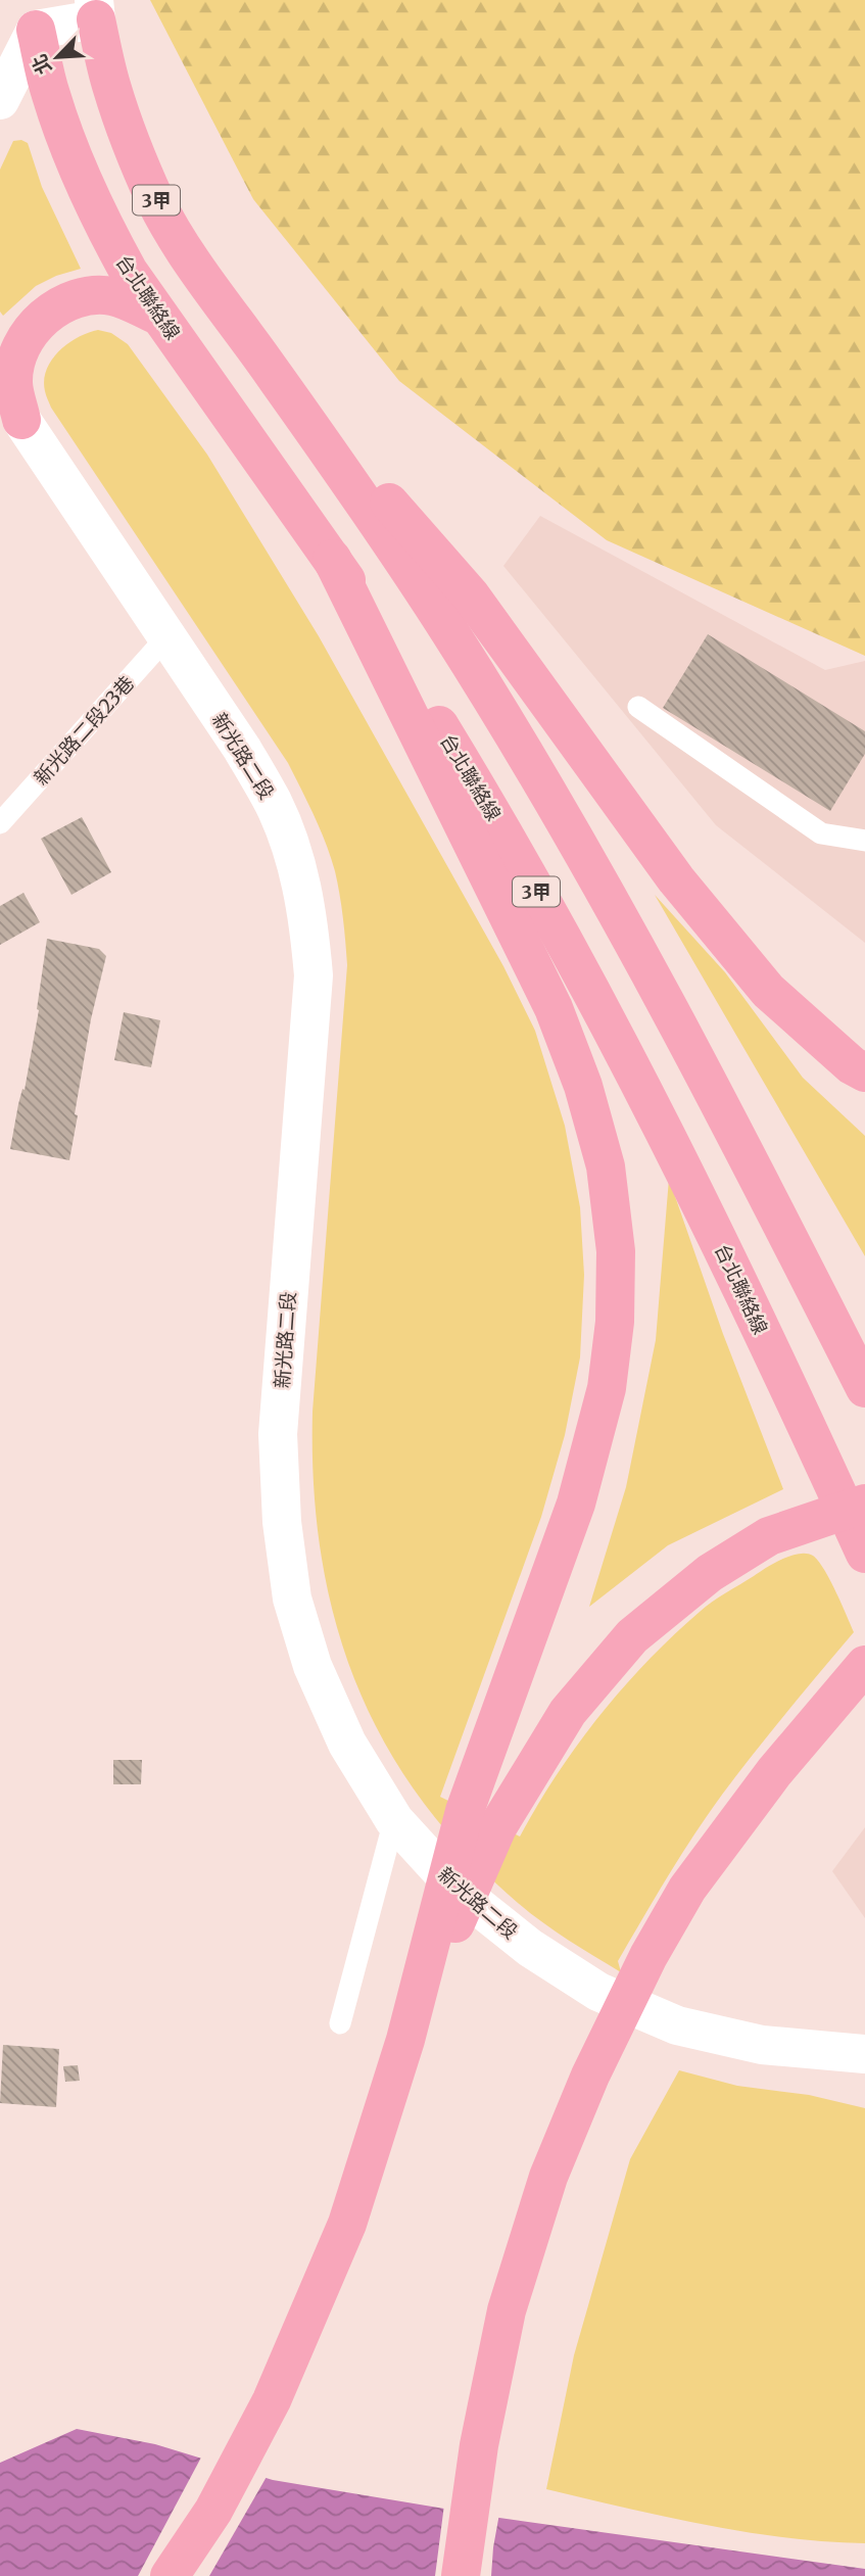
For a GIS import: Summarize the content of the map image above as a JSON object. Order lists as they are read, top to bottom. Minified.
{"streets":{"highway":["3甲","台北聯絡線"],"street":["新光路二段"],"lane":["新光路二段23巷"]},"crossings":[["新光路二段23巷","新光路二段"]],"north":"bottom left"}
